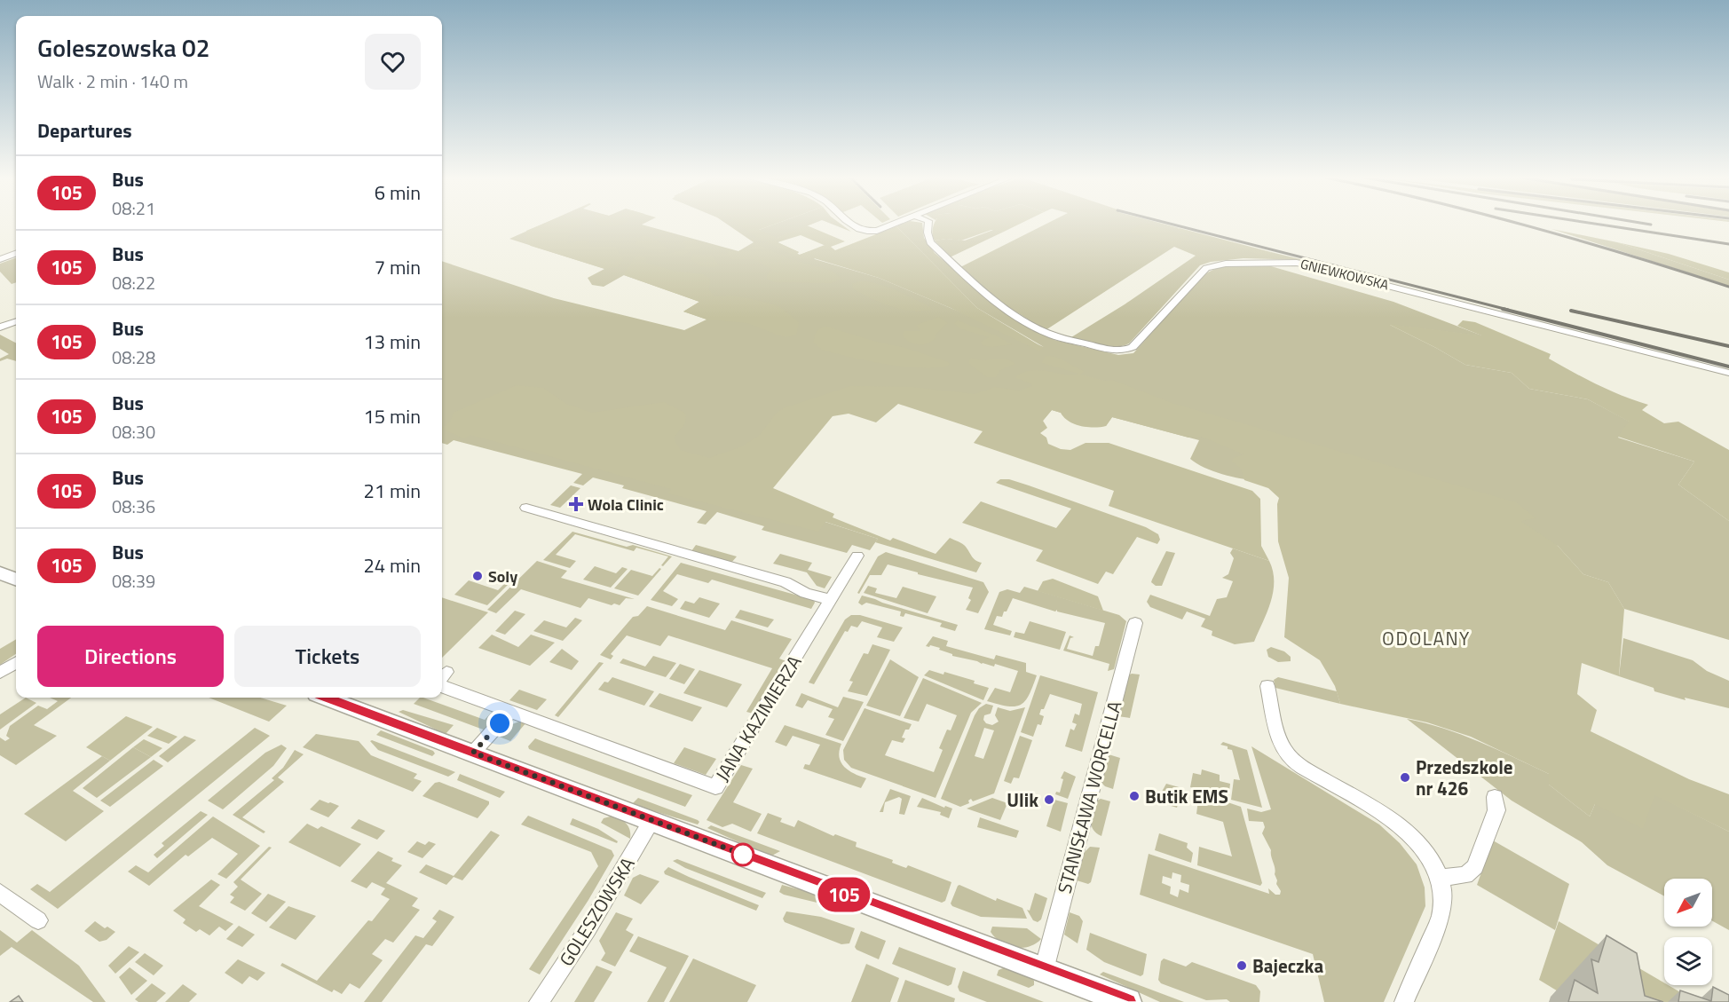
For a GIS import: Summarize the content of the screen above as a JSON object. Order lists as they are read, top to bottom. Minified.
{"streets":{"street":["GNIEWKOWSKA","JANA KAZIMIERZA","STANISŁAWA WORCELLA","GOLESZOWSKA"]},"districts":["ODOLANY"],"places":{"health":["Wola Clinic"],"other":["Soly","Przedszkole nr 426","Butik EMS","Ulik","Bajeczka"]},"lines":["bus line 105"],"north":"bottom left","page":{"on_map":"105","heading":[["Goleszowska 02","Walk · 2 min · 140 m"],"Departures"],"list":[{"mark":"105","name":"Bus","note":"08:21","value":"6 min"},{"mark":"105","name":"Bus","note":"08:22","value":"7 min"},{"mark":"105","name":"Bus","note":"08:28","value":"13 min"},{"mark":"105","name":"Bus","note":"08:30","value":"15 min"},{"mark":"105","name":"Bus","note":"08:36","value":"21 min"},{"mark":"105","name":"Bus","note":"08:39","value":"24 min"}],"buttons":["Directions","Tickets"]}}
